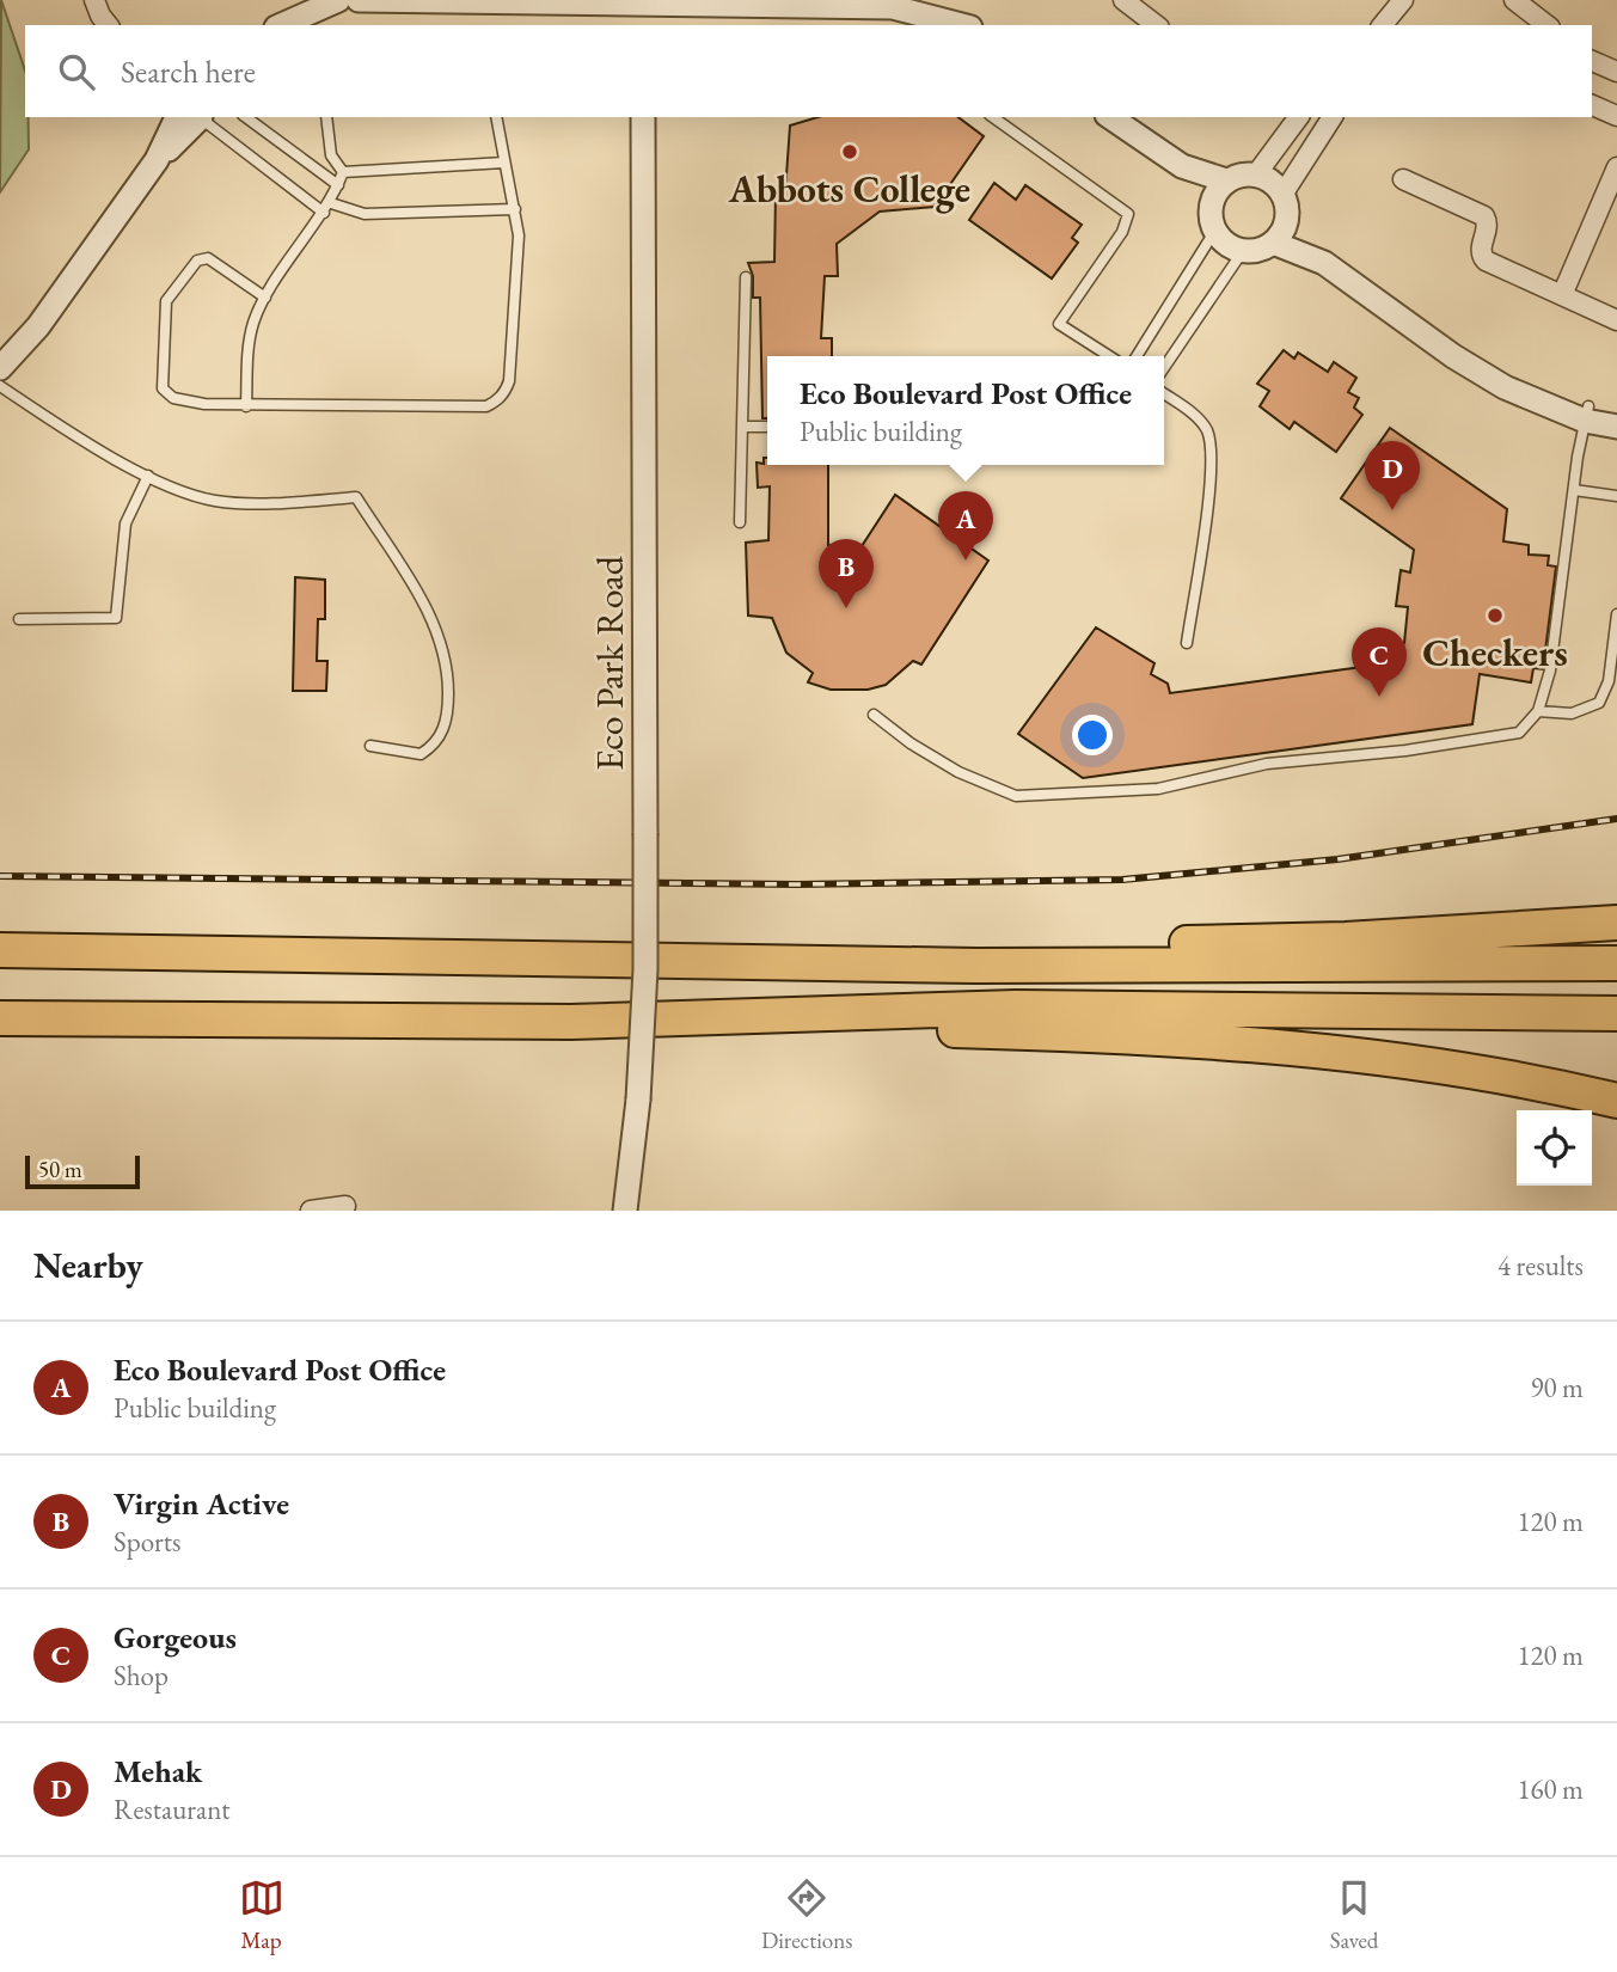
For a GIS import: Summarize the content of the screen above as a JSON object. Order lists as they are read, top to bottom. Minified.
{"streets":{"street":["Eco Park Road"]},"places":["Abbots College","Checkers"],"scale_bar":"50 m","page":{"search":"Search here","popup":["Eco Boulevard Post Office","Public building"],"pins":["D","A","B","C"],"scale":"50 m","heading":["Nearby","4 results"],"list":[{"mark":"A","name":"Eco Boulevard Post Office","note":"Public building","value":"90 m"},{"mark":"B","name":"Virgin Active","note":"Sports","value":"120 m"},{"mark":"C","name":"Gorgeous","note":"Shop","value":"120 m"},{"mark":"D","name":"Mehak","note":"Restaurant","value":"160 m"}],"nav":["Map","Directions","Saved"]}}
